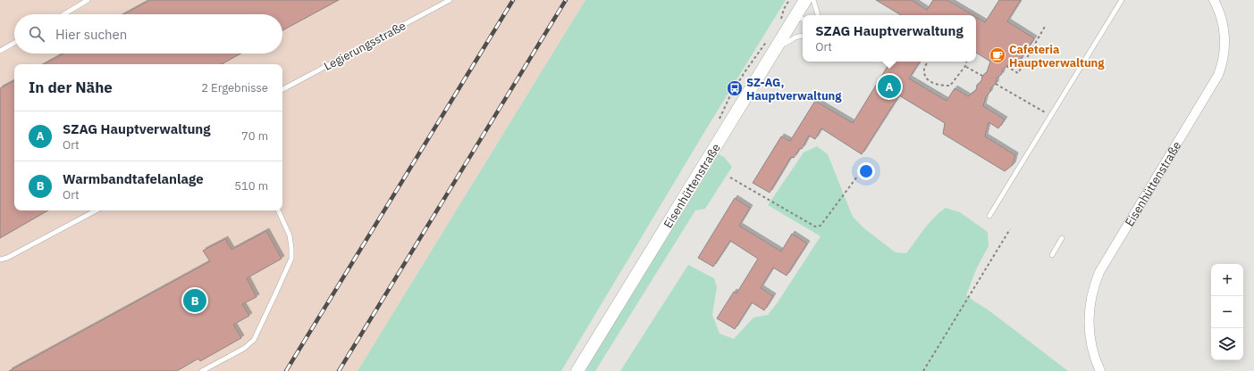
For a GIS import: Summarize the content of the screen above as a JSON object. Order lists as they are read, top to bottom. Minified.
{"streets":{"street":["Eisenhüttenstraße"],"lane":["Legierungsstraße"]},"places":{"cafe":["Cafeteria Hauptverwaltung"],"bus stop":["SZ-AG, Hauptverwaltung"]},"page":{"search":"Hier suchen","popup":["SZAG Hauptverwaltung","Ort"],"heading":["In der Nähe","2 Ergebnisse"],"pins":["A","B"],"list":[{"mark":"A","name":"SZAG Hauptverwaltung","note":"Ort","value":"70 m"},{"mark":"B","name":"Warmbandtafelanlage","note":"Ort","value":"510 m"}],"map_buttons":["+","−"]}}
